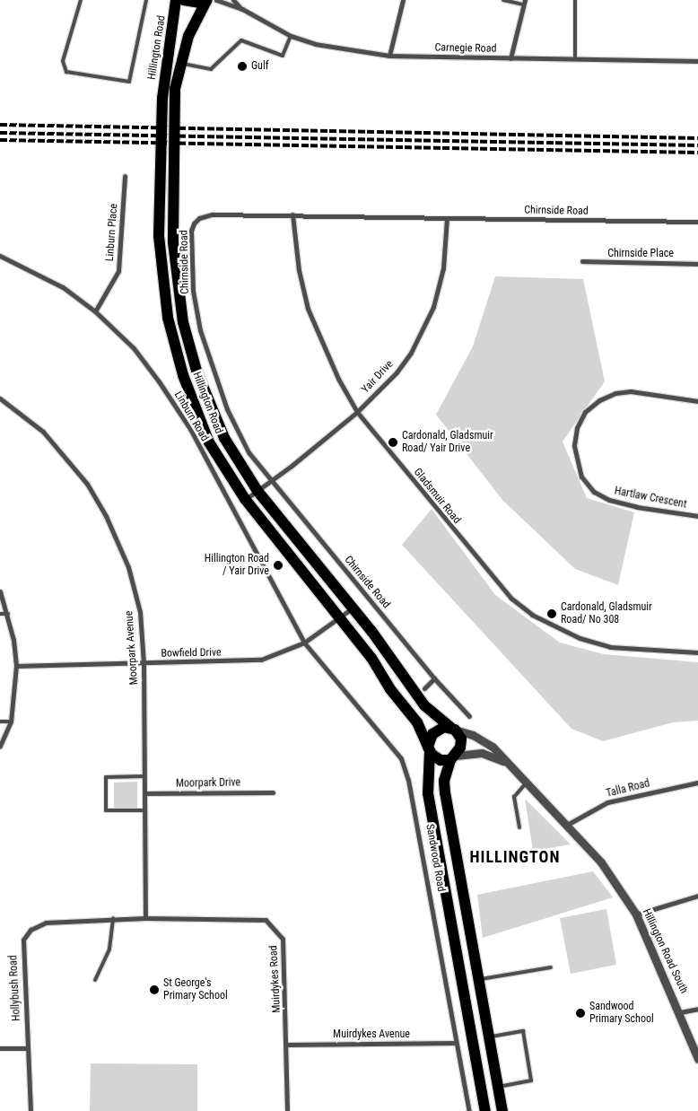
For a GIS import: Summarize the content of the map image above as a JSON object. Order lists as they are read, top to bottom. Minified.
{"streets":{"main road":["Hillington Road","Sandwood Road"],"street":["Carnegie Road","Chirnside Road","Linburn Place","Chirnside Place","Yair Drive","Linburn Road","Gladsmuir Road","Hartlaw Crescent","Moorpark Avenue","Bowfield Drive","Moorpark Drive","Talla Road","Hillington Road South","Muirdykes Road","Hollybush Road","Muirdykes Avenue"]},"crossings":[["Hillington Road","Yair Drive"],["Hillington Road","Bowfield Drive"],["Hillington Road","Sandwood Road"],["Hillington Road","Hillington Road South"],["Chirnside Road","Yair Drive"],["Chirnside Road","Gladsmuir Road"],["Linburn Place","Linburn Road"],["Yair Drive","Gladsmuir Road"],["Linburn Road","Bowfield Drive"],["Linburn Road","Sandwood Road"],["Moorpark Avenue","Bowfield Drive"],["Moorpark Avenue","Moorpark Drive"],["Moorpark Avenue","Muirdykes Road"],["Moorpark Avenue","Hollybush Road"],["Bowfield Drive","Sandwood Road"],["Talla Road","Hillington Road South"],["Sandwood Road","Hillington Road South"],["Sandwood Road","Muirdykes Avenue"],["Muirdykes Road","Hollybush Road"],["Muirdykes Road","Muirdykes Avenue"]],"districts":["HILLINGTON"],"places":["Gulf","Cardonald, Gladsmuir Road/ Yair Drive","Hillington Road / Yair Drive","Cardonald, Gladsmuir Road/ No 308","St George's Primary School","Sandwood Primary School"]}
